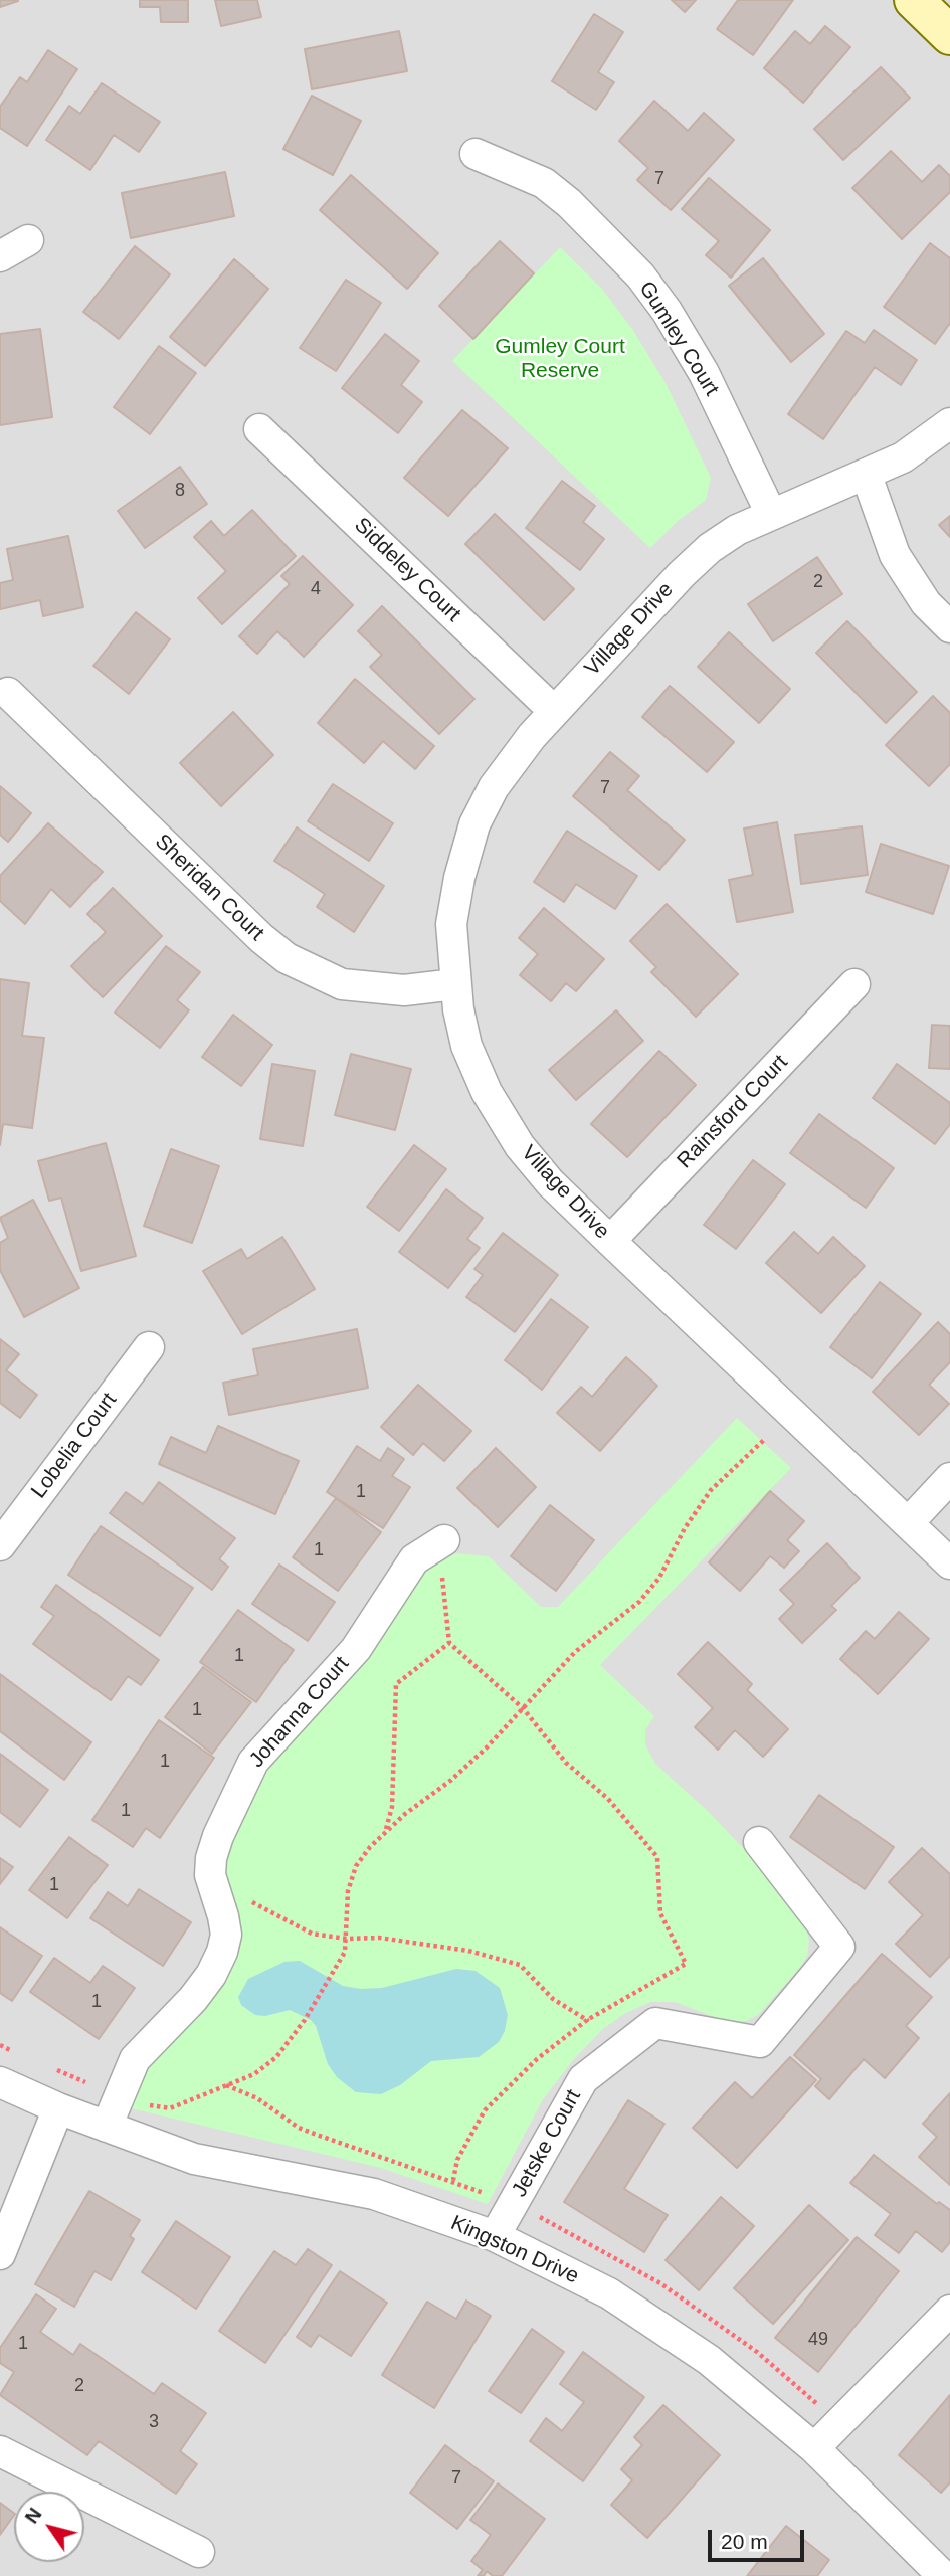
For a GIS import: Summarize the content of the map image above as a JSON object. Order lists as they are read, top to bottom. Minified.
{"streets":{"street":["Gumley Court","Siddeley Court","Village Drive","Sheridan Court","Rainsford Court","Lobelia Court","Johanna Court","Jetske Court","Kingston Drive"]},"crossings":[["Gumley Court","Village Drive"],["Siddeley Court","Village Drive"],["Village Drive","Sheridan Court"],["Village Drive","Rainsford Court"],["Johanna Court","Kingston Drive"],["Jetske Court","Kingston Drive"]],"parks":["Gumley Court Reserve"],"house_numbers":["7","8","2","4","7","1","1","1","1","1","1","1","1","49","1","2","3","7"],"scale_bar":"20 m","north":"top left"}
